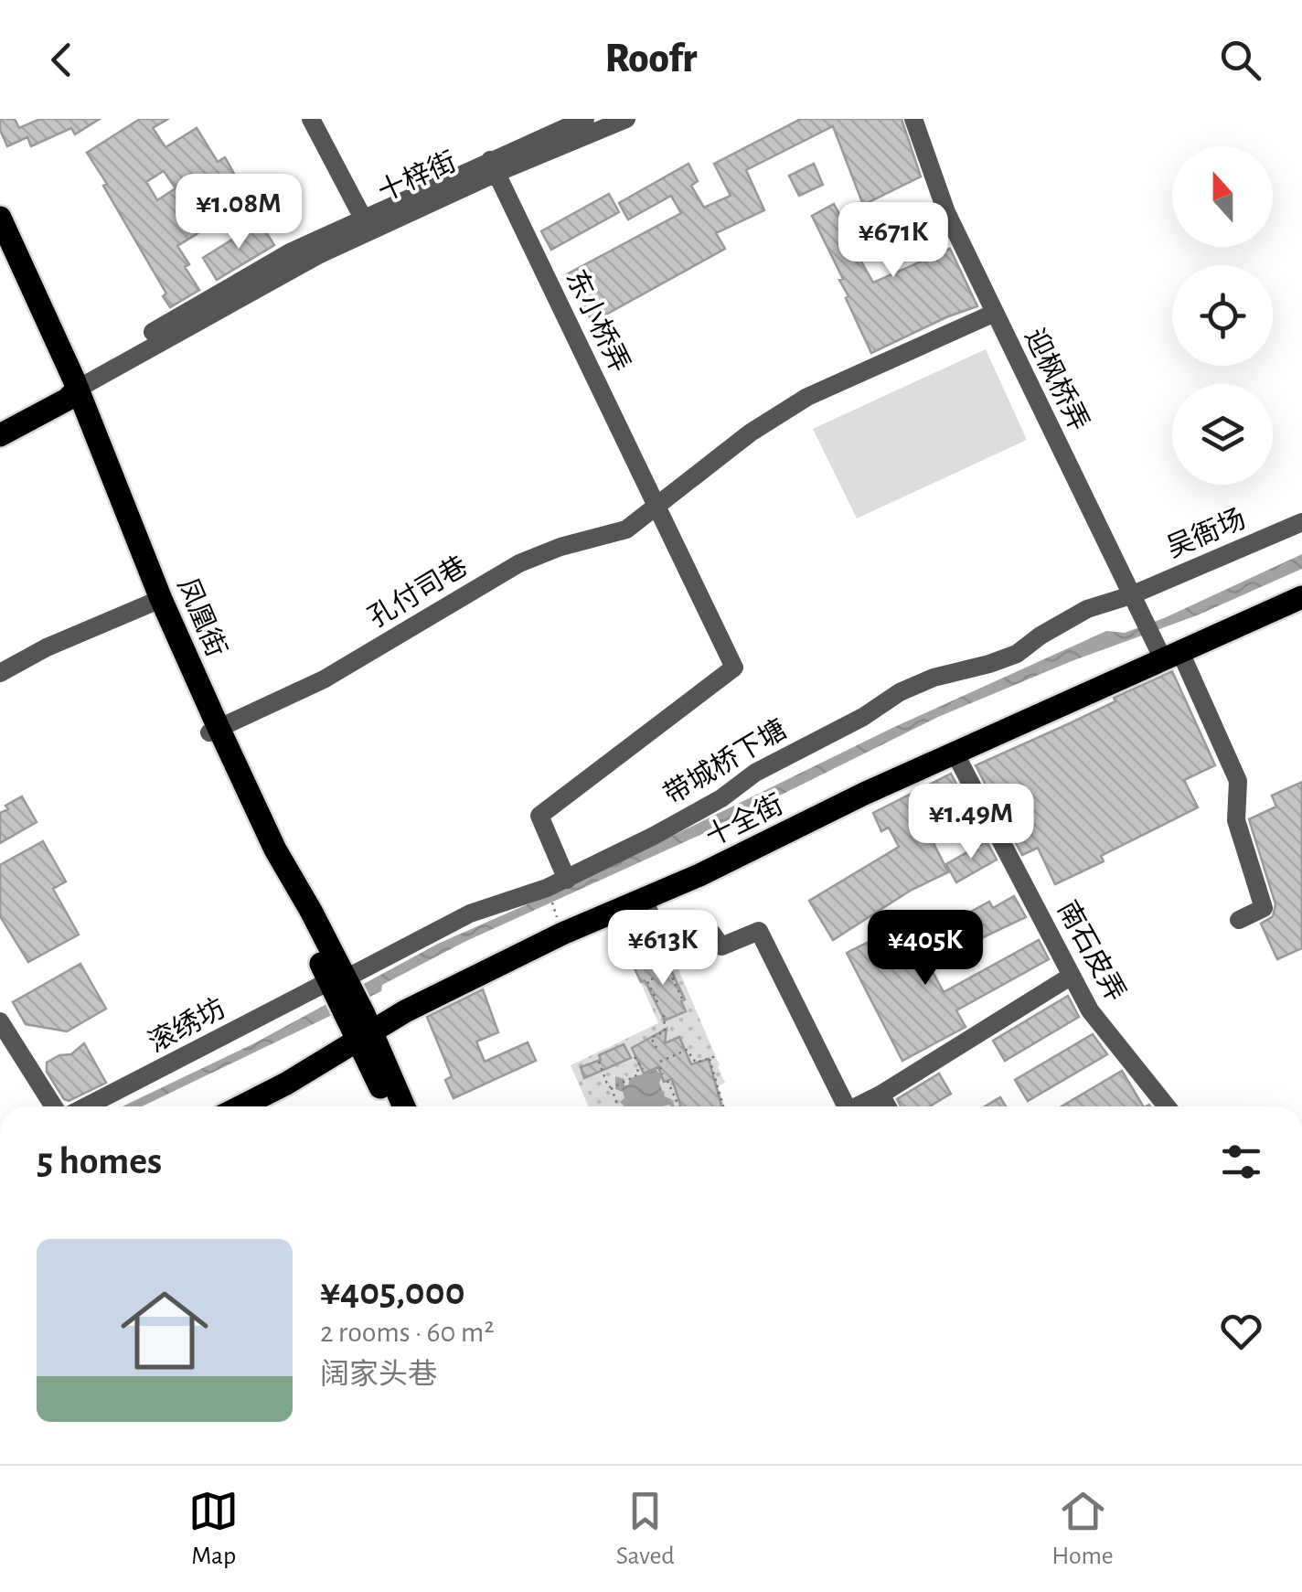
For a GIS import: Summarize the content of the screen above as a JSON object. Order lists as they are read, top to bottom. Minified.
{"streets":{"main road":["十梓街","凤凰街","十全街"],"street":["东小桥弄","迎枫桥弄","吴衙场","孔付司巷","带城桥下塘","南石皮弄","滚绣坊"]},"crossings":[["十梓街","东小桥弄"],["十梓街","凤凰街"],["东小桥弄","孔付司巷"],["东小桥弄","带城桥下塘"],["迎枫桥弄","吴衙场"],["迎枫桥弄","孔付司巷"],["迎枫桥弄","带城桥下塘"],["迎枫桥弄","十全街"],["吴衙场","带城桥下塘"],["孔付司巷","凤凰街"],["凤凰街","带城桥下塘"],["凤凰街","十全街"],["凤凰街","滚绣坊"],["带城桥下塘","滚绣坊"],["十全街","南石皮弄"]],"north":"top","page":{"header":"Roofr","price":["¥1.08M","¥671K","¥1.49M","¥613K","¥405K"],"heading":"5 homes","list":[{"name":"¥405,000","note":"2 rooms · 60 m² · 阔家头巷"}],"tabs":["Map","Saved","Home"]}}
